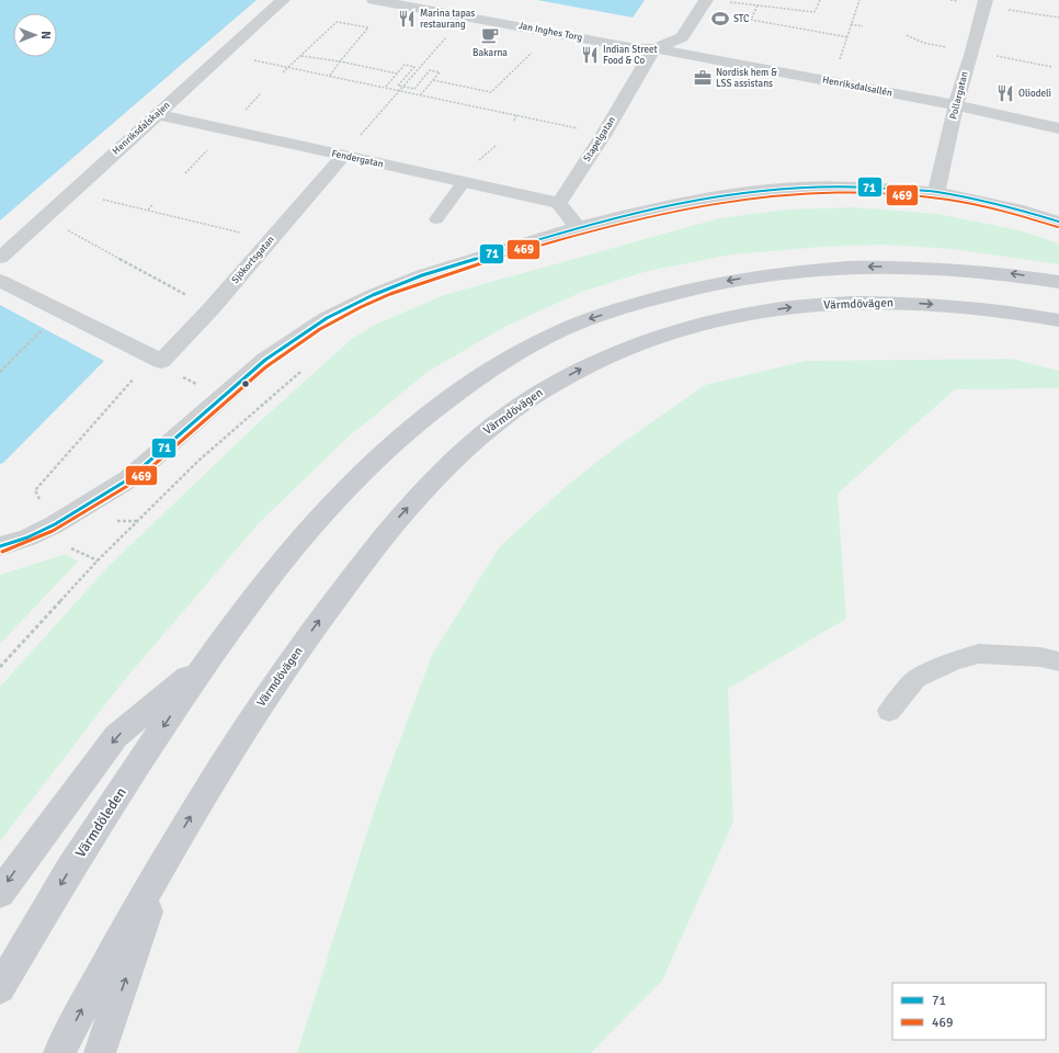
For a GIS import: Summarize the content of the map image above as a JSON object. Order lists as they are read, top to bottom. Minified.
{"streets":{"main road":["Värmdövägen","Värmdöleden"],"street":["Jan Inghes Torg","Henriksdalsallén","Pollargatan","Henriksdalskajen","Stapelgatan","Fendergatan","Sjökortsgatan"]},"crossings":[["Jan Inghes Torg","Henriksdalsallén"],["Jan Inghes Torg","Stapelgatan"],["Henriksdalsallén","Pollargatan"],["Henriksdalsallén","Stapelgatan"],["Henriksdalskajen","Fendergatan"],["Stapelgatan","Fendergatan"],["Fendergatan","Sjökortsgatan"]],"places":{"restaurant":["Marina tapas restaurang","Indian Street Food & Co","Oliodeli"],"sports":["STC"],"cafe":["Bakarna"],"office":["Nordisk hem & LSS assistans"]},"lines":["transit line 71","transit line 469"],"legend":["71","469"],"north":"right"}
